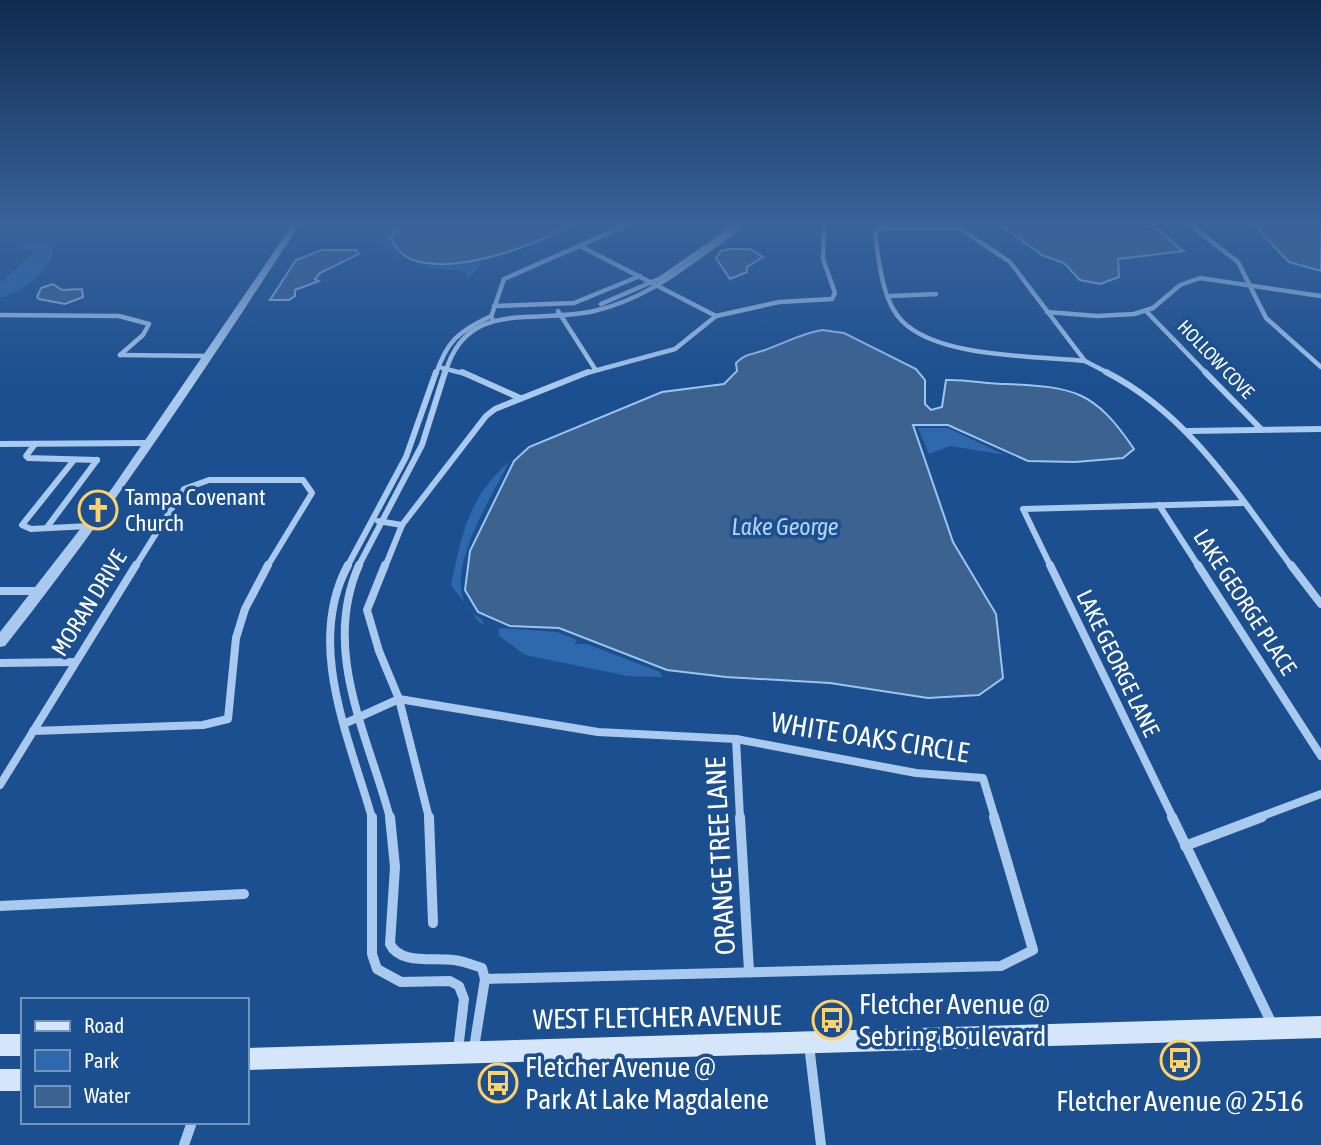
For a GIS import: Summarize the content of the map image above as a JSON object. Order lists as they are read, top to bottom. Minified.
{"streets":{"main road":["WEST FLETCHER AVENUE"],"street":["HOLLOW COVE","LAKE GEORGE PLACE","MORAN DRIVE","LAKE GEORGE LANE","WHITE OAKS CIRCLE","ORANGE TREE LANE"]},"crossings":[["LAKE GEORGE PLACE","LAKE GEORGE LANE"],["LAKE GEORGE LANE","WEST FLETCHER AVENUE"],["WHITE OAKS CIRCLE","ORANGE TREE LANE"]],"water":["Lake George"],"places":{"church":["Tampa Covenant Church"],"bus stop":["Fletcher Avenue @ Sebring Boulevard","Fletcher Avenue @ 2516","Fletcher Avenue @ Park At Lake Magdalene"]},"legend":["Road","Park","Water"]}
